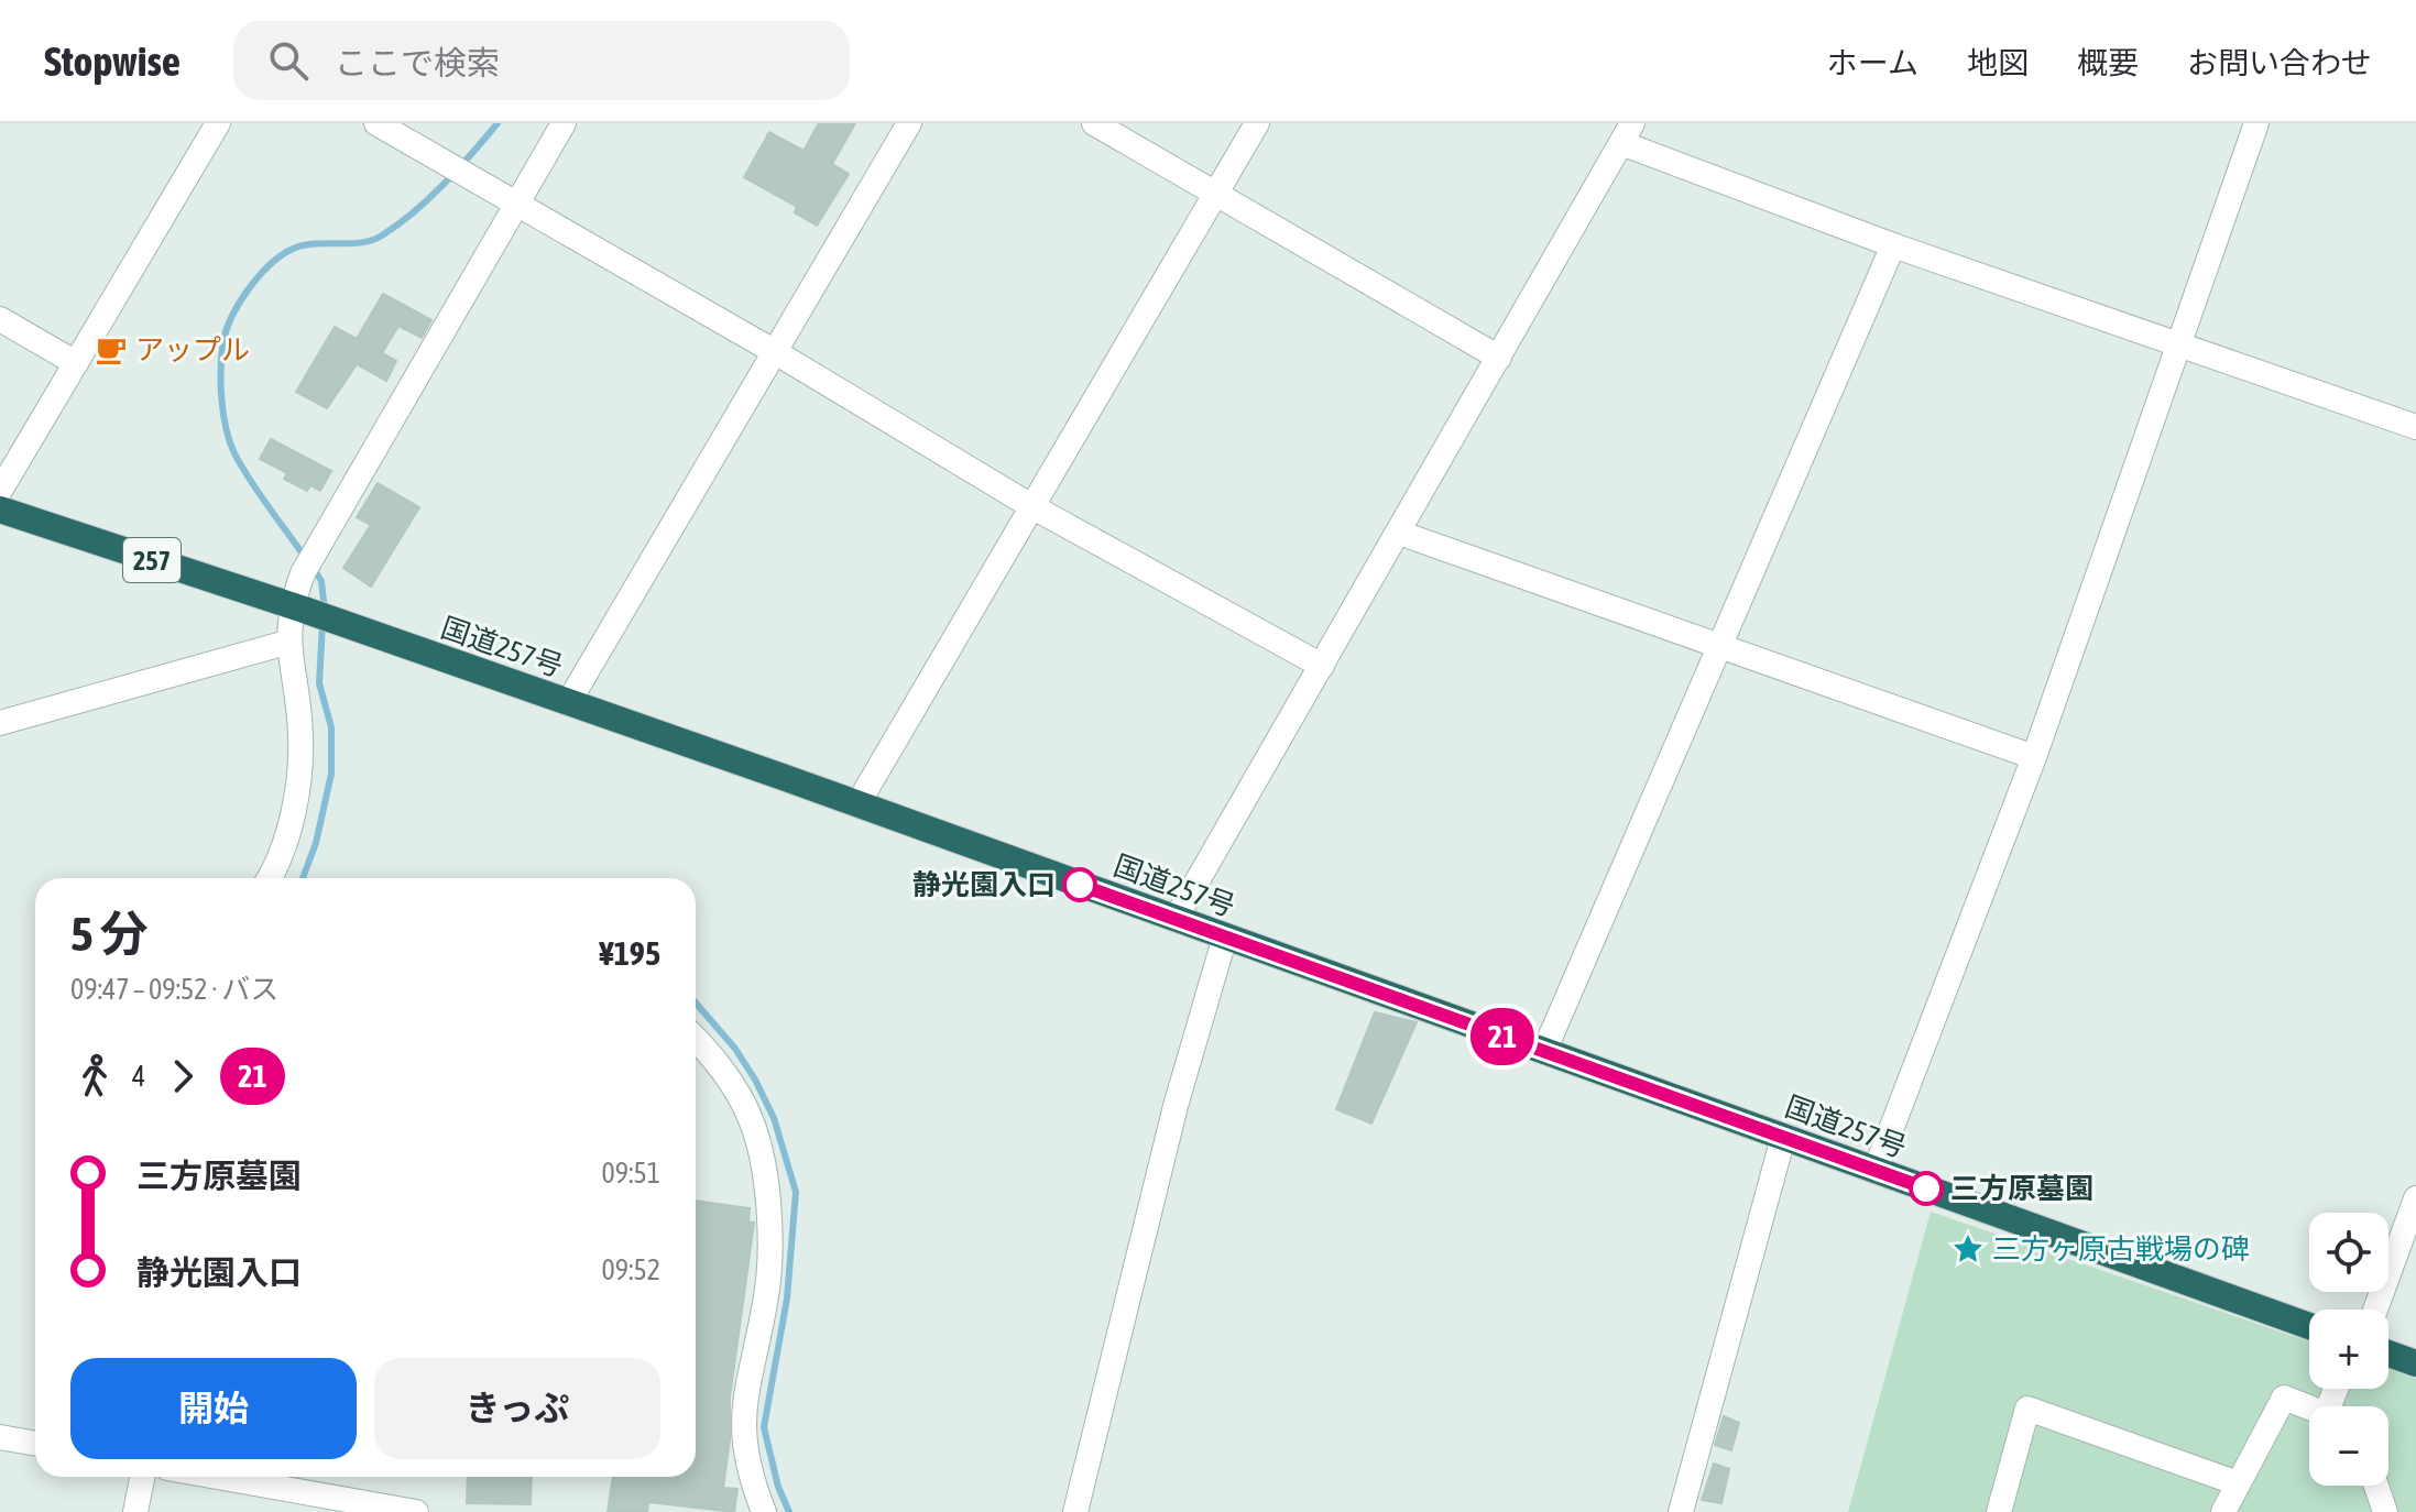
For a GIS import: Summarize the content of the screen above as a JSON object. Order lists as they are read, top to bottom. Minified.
{"streets":{"highway":["257","国道257号"]},"places":{"cafe":["アップル"],"other":["静光園入口","三方原墓園"],"place":["三方ヶ原古戦場の碑"]},"lines":["bus line 21"],"page":{"header":"Stopwise","search":"ここで検索","nav":["ホーム","地図","概要","お問い合わせ"],"on_map":"21","heading":["5 分","09:47 – 09:52 · バス","¥195"],"legs":["4","21"],"list":[{"name":"三方原墓園","value":"09:51"},{"name":"静光園入口","value":"09:52"}],"map_buttons":["+","−"],"buttons":["開始","きっぷ"]}}
